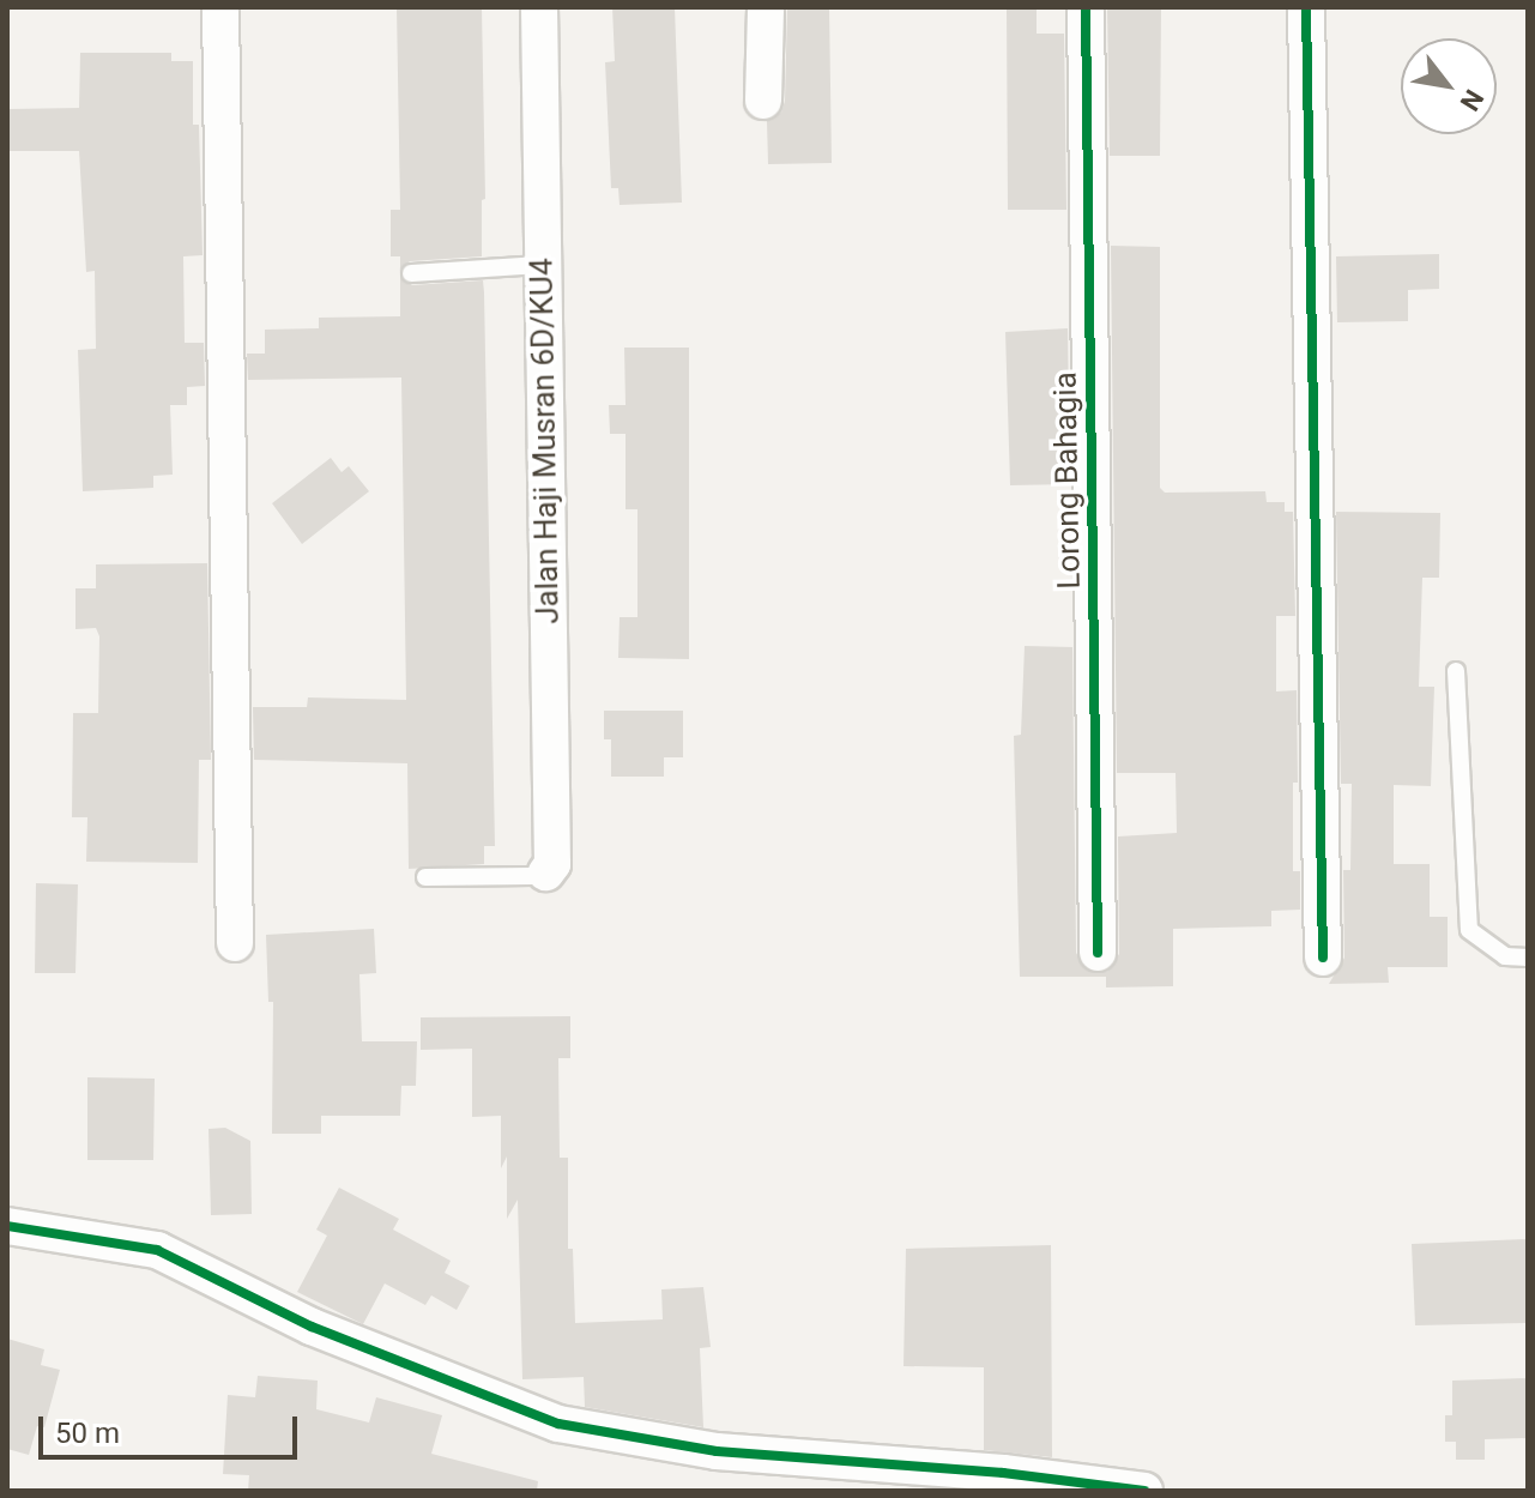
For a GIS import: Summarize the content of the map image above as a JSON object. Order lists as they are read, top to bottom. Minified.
{"streets":{"street":["Jalan Haji Musran 6D/KU4","Lorong Bahagia"]},"scale_bar":"50 m","north":"bottom right"}
